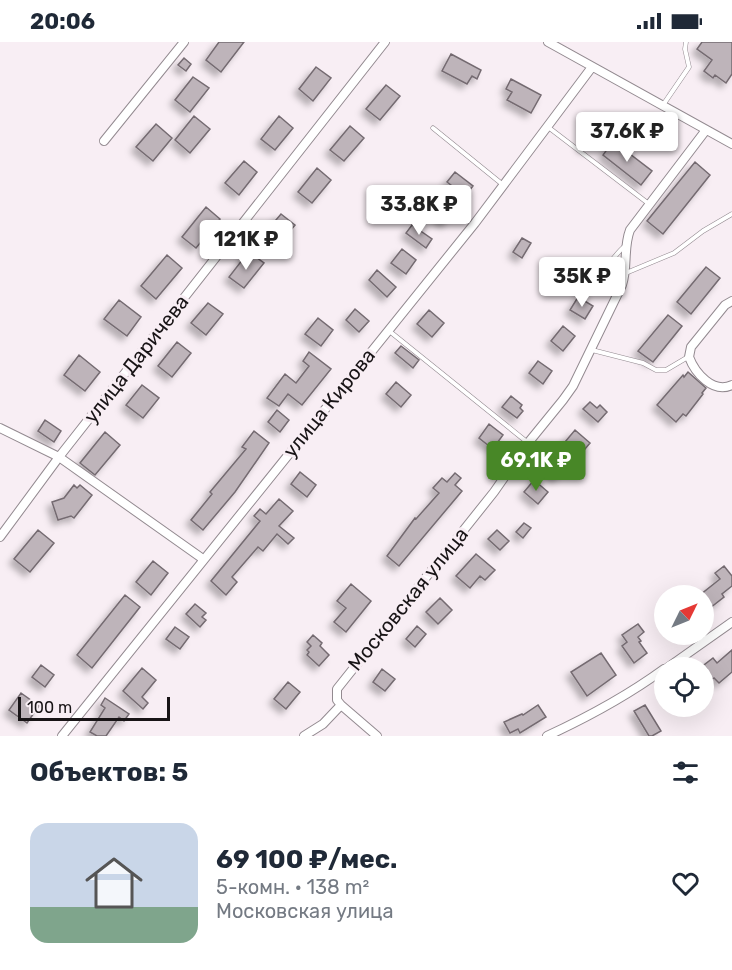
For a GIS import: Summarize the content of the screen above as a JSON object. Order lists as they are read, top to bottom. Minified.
{"streets":{"street":["улица Даричева","улица Кирова","Московская улица"]},"scale_bar":"100 m","north":"top right","page":{"status":"20:06","price":["37.6K ₽","33.8K ₽","121K ₽","35K ₽","69.1K ₽"],"scale":"100 m","heading":"Объектов: 5","list":[{"name":"69 100 ₽/мес.","note":"5-комн. · 138 m² · Московская улица"}]}}
